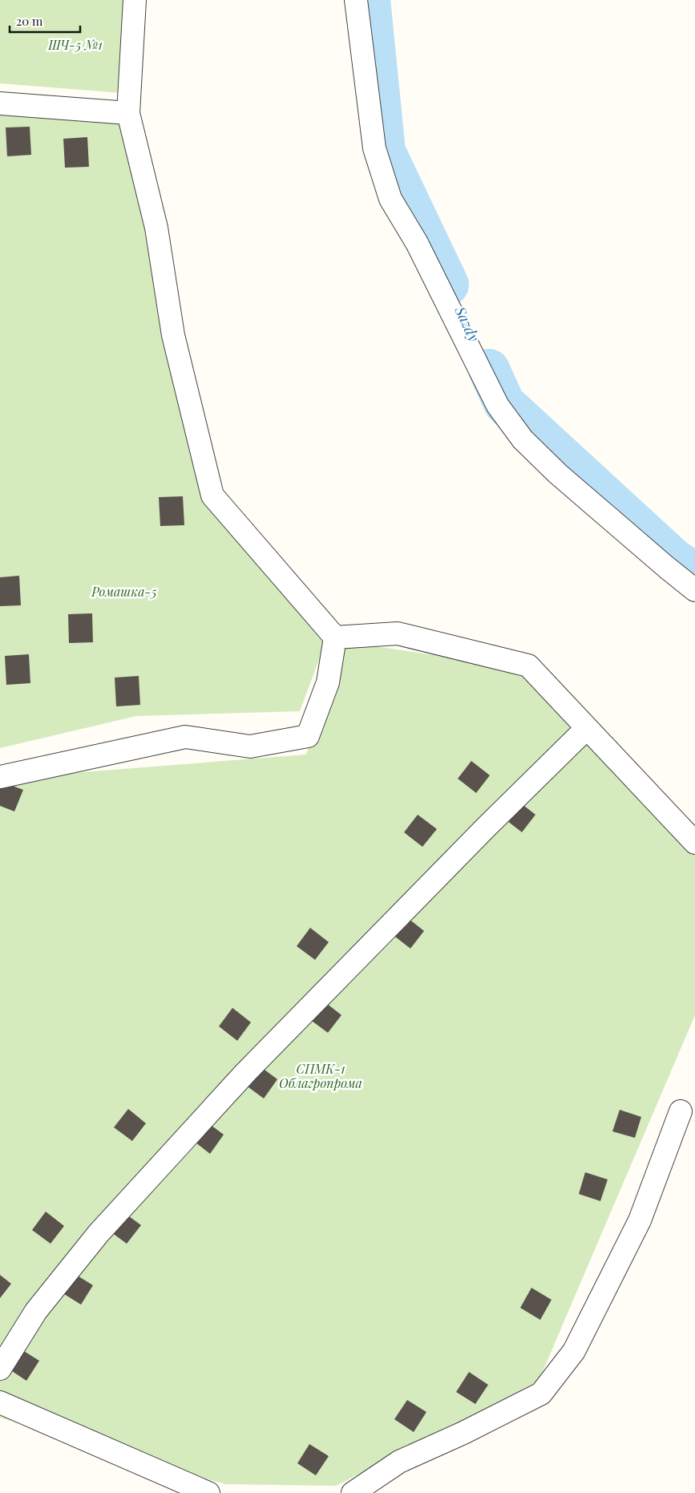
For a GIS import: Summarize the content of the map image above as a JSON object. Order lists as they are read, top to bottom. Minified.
{"water":["Sazdy"],"parks":["ШЧ-5 №1","Ромашка-5","СПМК-1 Облагропрома"],"scale_bar":"20 m"}
